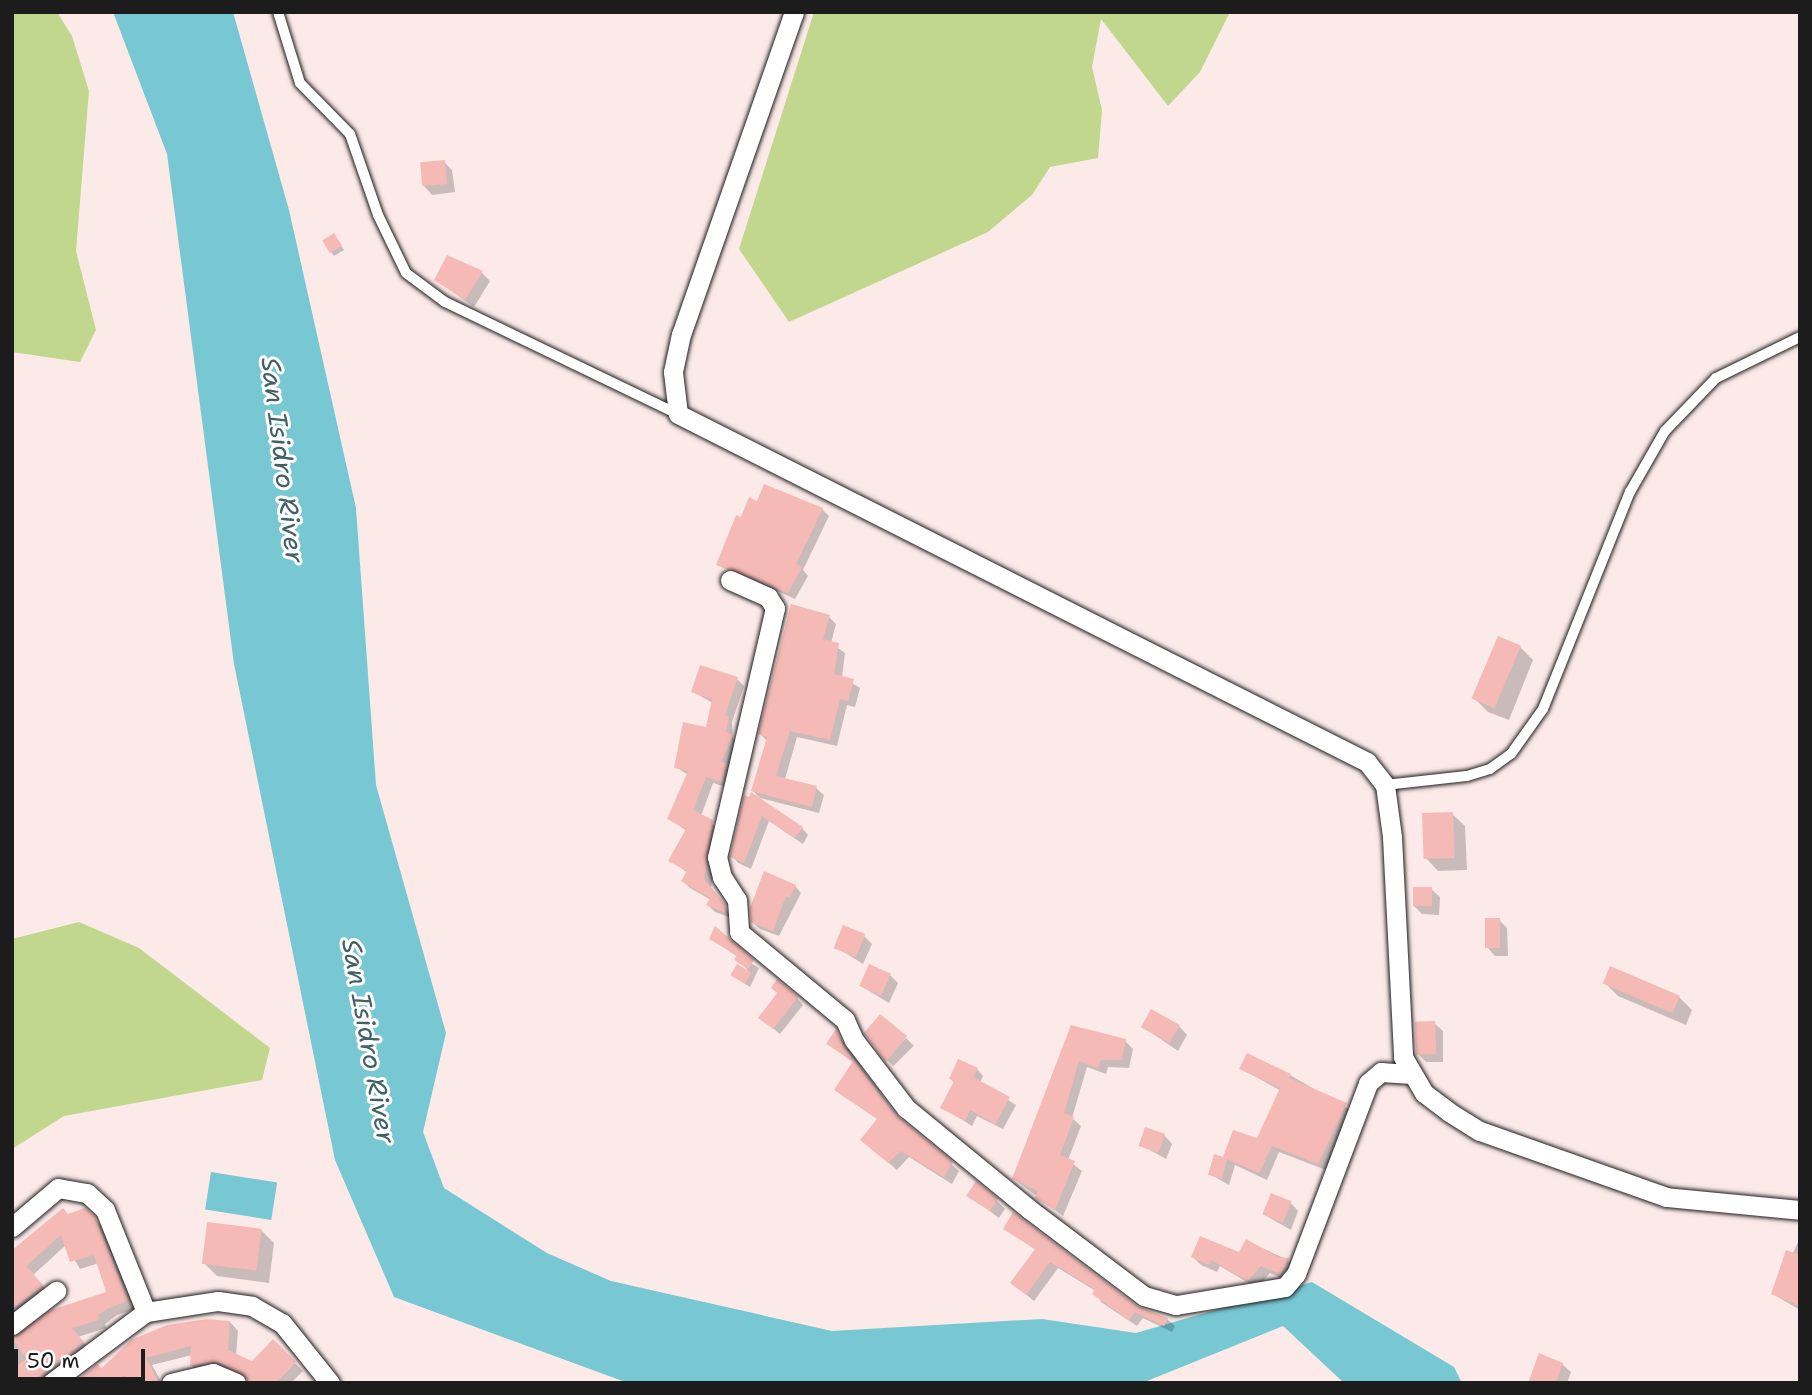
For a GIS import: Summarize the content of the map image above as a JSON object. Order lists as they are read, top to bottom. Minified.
{"water":["San Isidro River"],"scale_bar":"50 m"}
